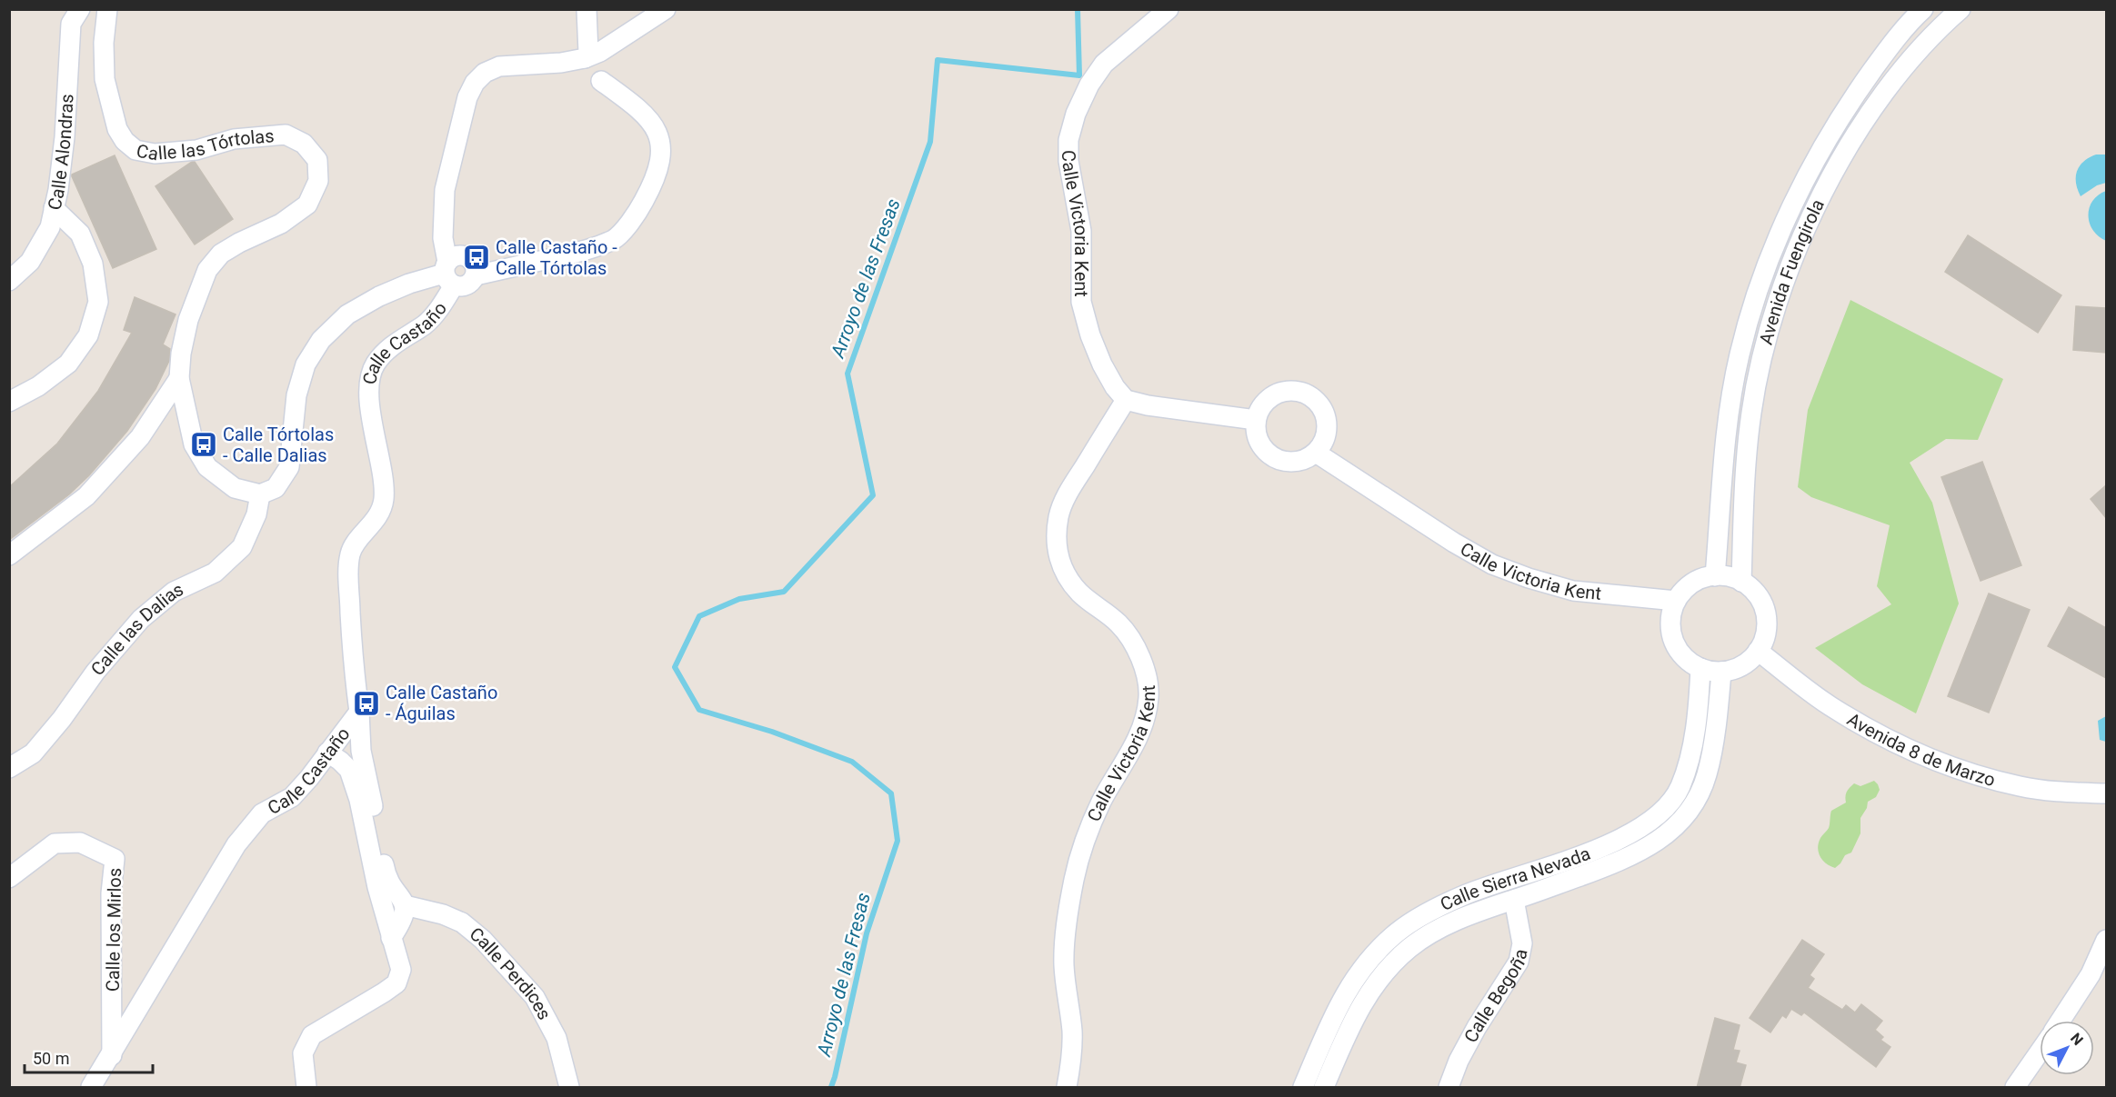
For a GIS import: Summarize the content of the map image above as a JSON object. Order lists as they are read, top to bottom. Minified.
{"streets":{"street":["Calle las Tórtolas","Calle Alondras","Calle Victoria Kent","Avenida Fuengirola","Calle Castaño","Calle las Dalias","Avenida 8 de Marzo","Calle Sierra Nevada","Calle los Mirlos","Calle Perdices","Calle Begoña"]},"crossings":[["Calle las Tórtolas","Calle las Dalias"],["Calle Victoria Kent","Avenida Fuengirola"],["Calle Victoria Kent","Avenida 8 de Marzo"],["Calle Victoria Kent","Calle Sierra Nevada"],["Avenida Fuengirola","Avenida 8 de Marzo"],["Avenida Fuengirola","Calle Sierra Nevada"],["Calle Castaño","Calle los Mirlos"],["Avenida 8 de Marzo","Calle Sierra Nevada"],["Calle Sierra Nevada","Calle Begoña"]],"water":["Arroyo de las Fresas"],"places":{"bus stop":["Calle Castaño - Calle Tórtolas","Calle Tórtolas - Calle Dalias","Calle Castaño - Águilas"]},"scale_bar":"50 m","north":"top right"}
